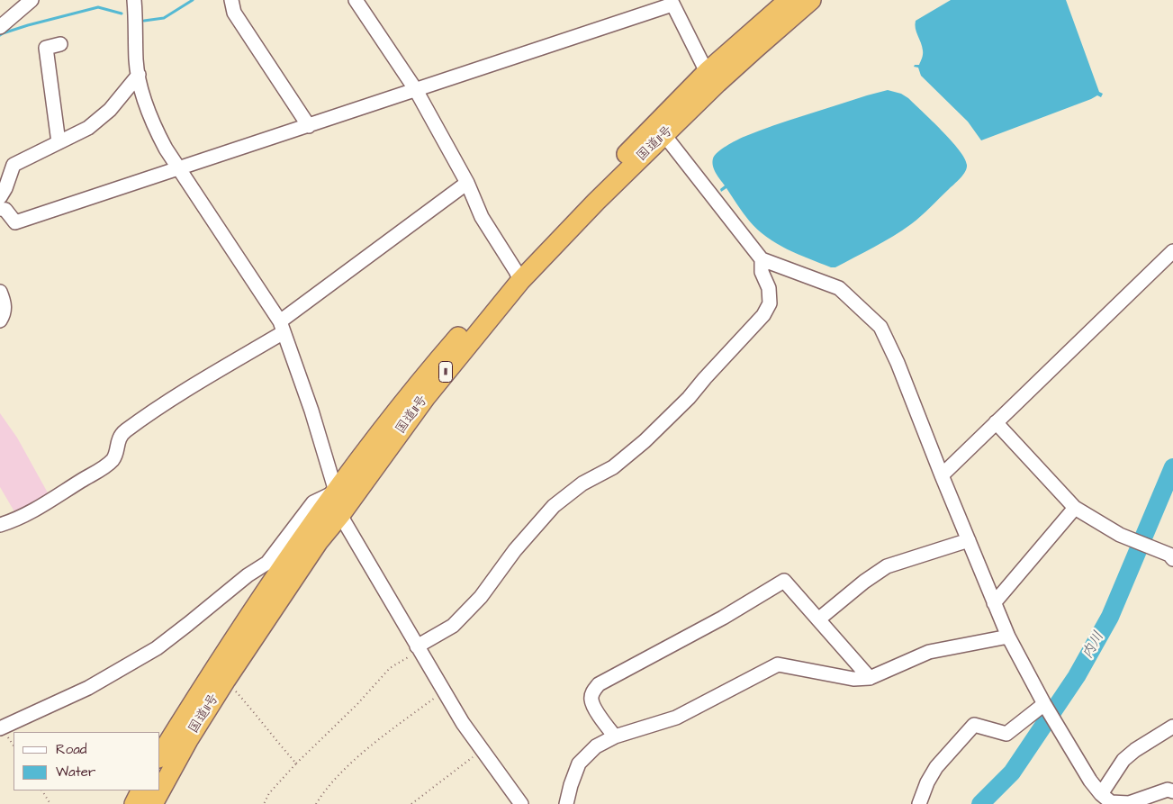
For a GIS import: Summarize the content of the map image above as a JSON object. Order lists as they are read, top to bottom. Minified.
{"streets":{"highway":["国道11号","11"]},"water":["内川"],"legend":["Road","Water"]}
